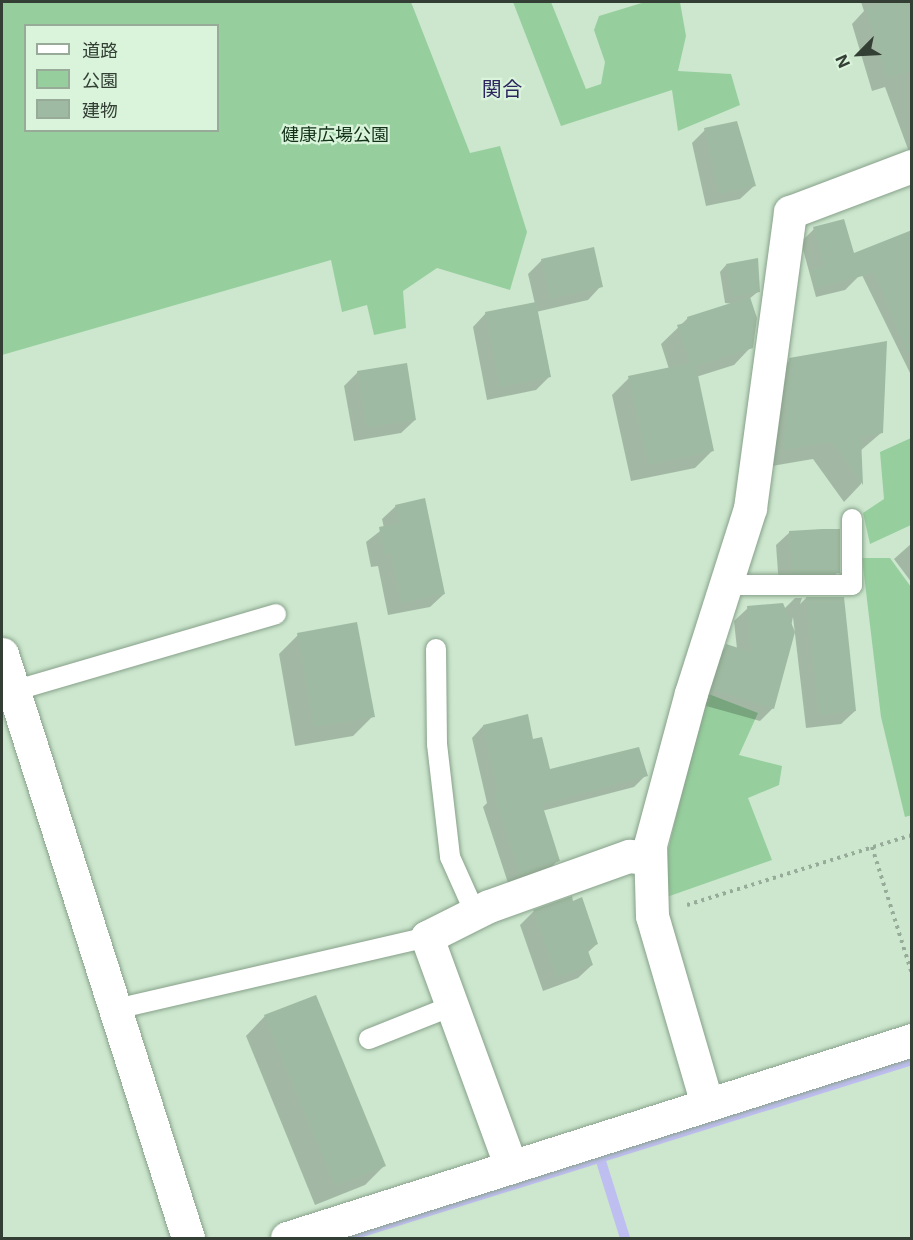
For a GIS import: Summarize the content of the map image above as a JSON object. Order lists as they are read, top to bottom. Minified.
{"districts":["関合"],"parks":["健康広場公園"],"legend":["道路","公園","建物"],"north":"bottom left"}
